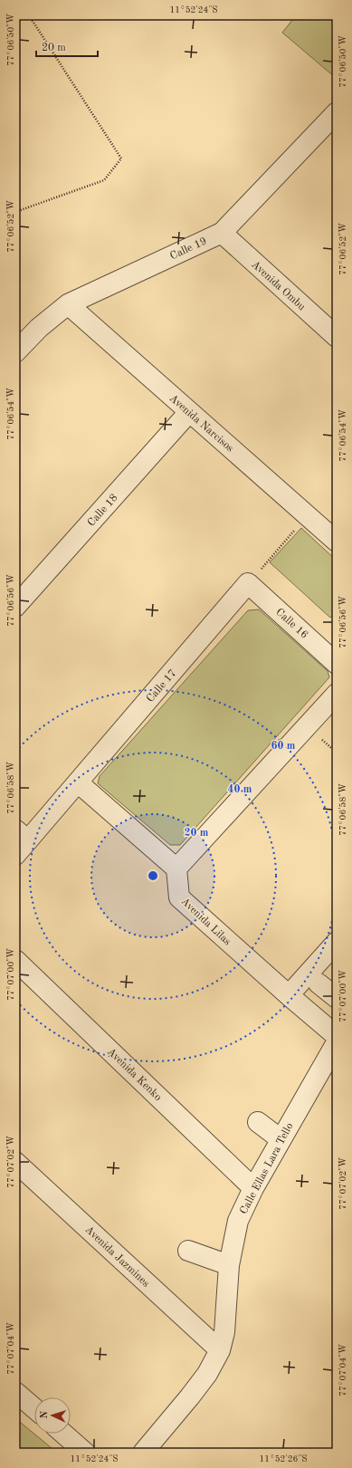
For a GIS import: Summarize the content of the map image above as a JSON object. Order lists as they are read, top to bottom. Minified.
{"streets":{"street":["Calle 19","Avenida Ombu","Avenida Narcisos","Calle 18","Calle 16","Calle 17","Avenida Lilas","Avenida Kenko","Calle Ellas Lara Tello","Avenida Jazmines"]},"crossings":[["Calle 19","Avenida Ombu"],["Calle 19","Avenida Narcisos"],["Avenida Narcisos","Calle 18"],["Calle 16","Calle 17"],["Avenida Kenko","Calle Ellas Lara Tello"],["Calle Ellas Lara Tello","Avenida Jazmines"]],"scale_bar":"20 m","north":"left","coordinates":["11°52'24\"S","77°06'50\"W","77°06'52\"W","77°06'54\"W","77°06'56\"W","77°06'58\"W","77°07'00\"W","77°07'02\"W","77°07'04\"W","11°52'26\"S"],"rings":["60 m","40 m","20 m"]}
